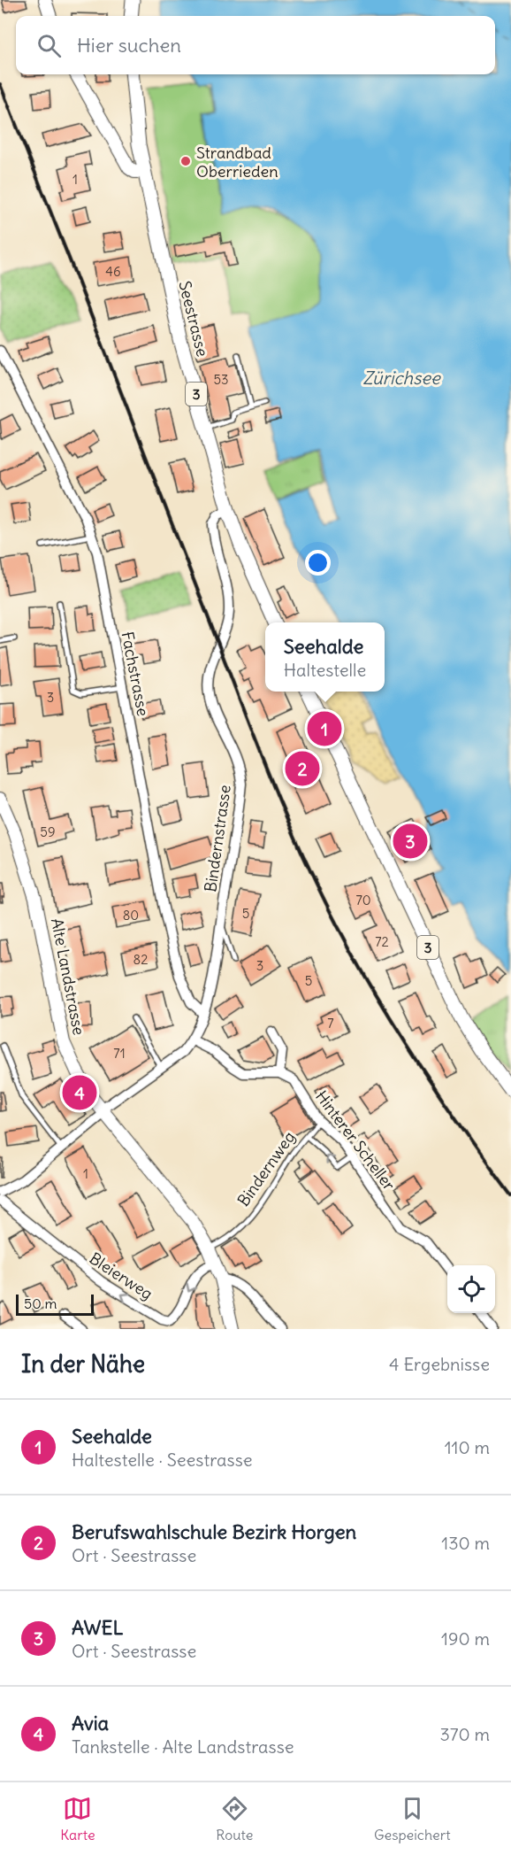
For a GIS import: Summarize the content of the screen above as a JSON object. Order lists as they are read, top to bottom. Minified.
{"streets":{"main road":["Seestrasse","3","Alte Landstrasse"],"street":["Fachstrasse","Bindernstrasse","Hinterer Scheller","Bleierweg"],"lane":["Bindernweg"]},"crossings":[["Seestrasse","Bindernstrasse"],["Fachstrasse","Bindernstrasse"],["Bindernstrasse","Alte Landstrasse"],["Alte Landstrasse","Bindernweg"],["Alte Landstrasse","Bleierweg"],["Hinterer Scheller","Bindernweg"]],"water":["Zürichsee"],"places":["Strandbad Oberrieden"],"house_numbers":["1","46","53","3","59","70","5","80","72","82","3","5","7","71","1"],"scale_bar":"50 m","page":{"search":"Hier suchen","popup":["Seehalde","Haltestelle"],"pins":["1","2","3","4"],"scale":"50 m","heading":["In der Nähe","4 Ergebnisse"],"list":[{"mark":"1","name":"Seehalde","note":"Haltestelle · Seestrasse","value":"110 m"},{"mark":"2","name":"Berufswahlschule Bezirk Horgen","note":"Ort · Seestrasse","value":"130 m"},{"mark":"3","name":"AWEL","note":"Ort · Seestrasse","value":"190 m"},{"mark":"4","name":"Avia","note":"Tankstelle · Alte Landstrasse","value":"370 m"}],"nav":["Karte","Route","Gespeichert"]}}
